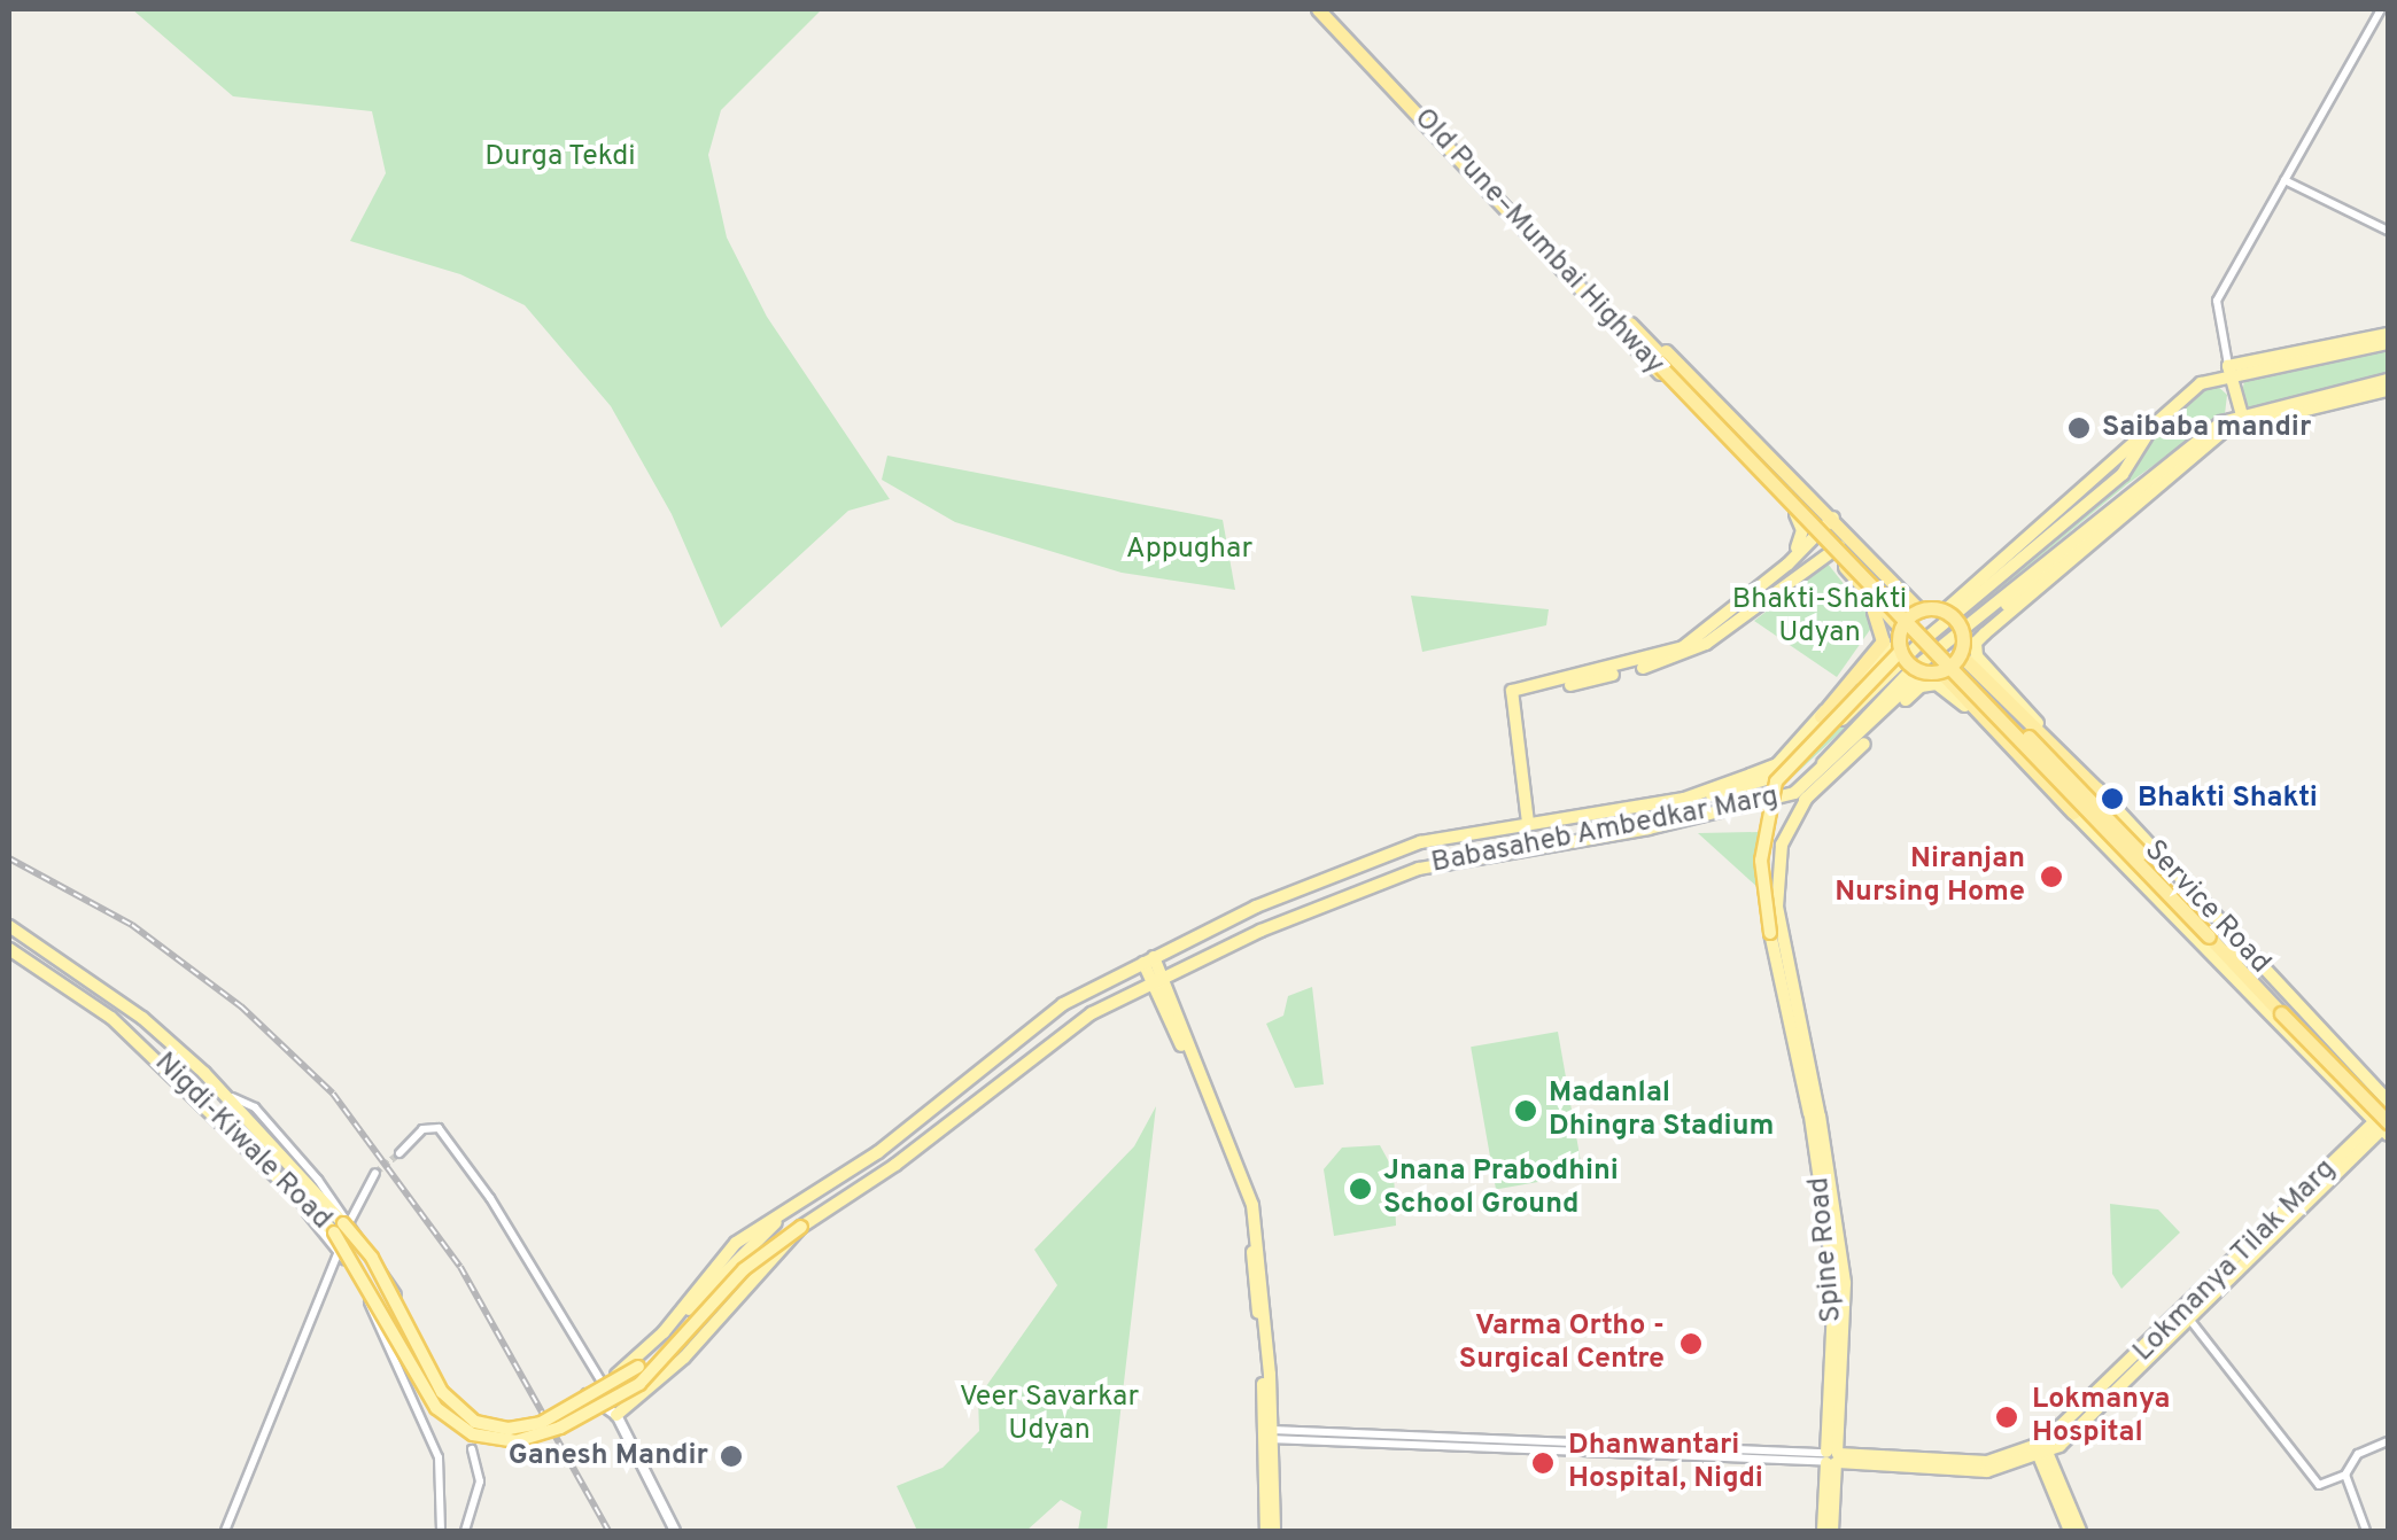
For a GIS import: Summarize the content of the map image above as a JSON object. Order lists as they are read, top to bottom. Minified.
{"streets":{"highway":["Old Pune–Mumbai Highway"],"main road":["Babasaheb Ambedkar Marg","Service Road","Nigdi-Kiwale Road","Lokmanya Tilak Marg"]},"crossings":[["Babasaheb Ambedkar Marg","Nigdi-Kiwale Road"],["Service Road","Lokmanya Tilak Marg"]],"parks":["Durga Tekdi","Appughar","Bhakti-Shakti Udyan","Veer Savarkar Udyan"],"places":["Saibaba mandir","Bhakti Shakti","Niranjan Nursing Home","Madanlal Dhingra Stadium","Jnana Prabodhini School Ground","Varma Ortho - Surgical Centre","Lokmanya Hospital","Ganesh Mandir","Dhanwantari Hospital, Nigdi"]}
